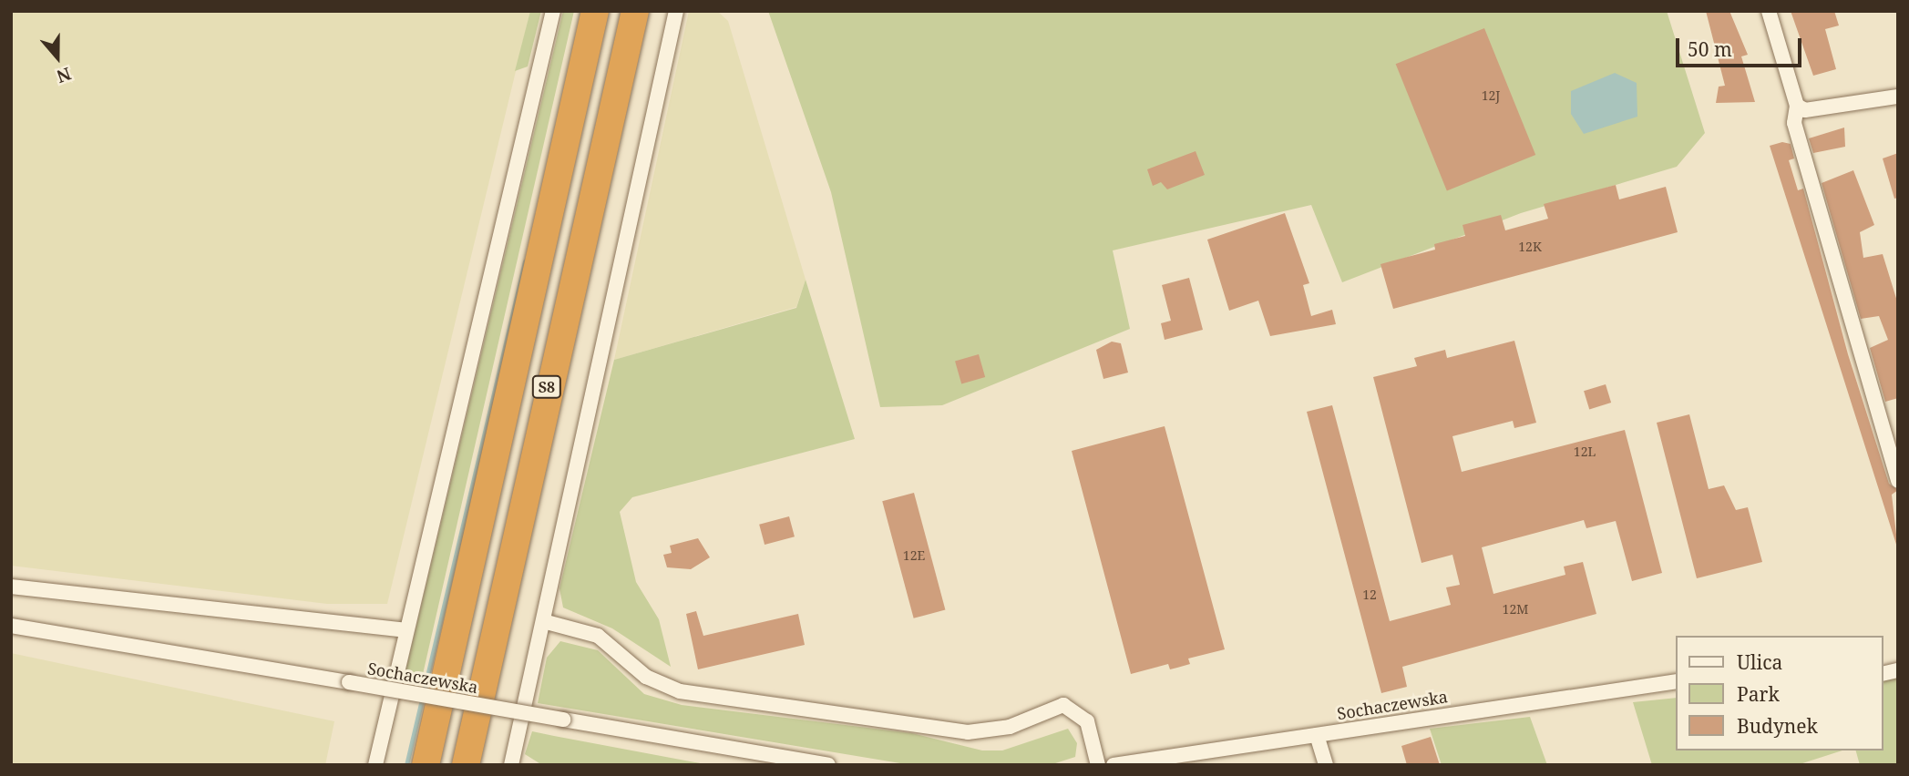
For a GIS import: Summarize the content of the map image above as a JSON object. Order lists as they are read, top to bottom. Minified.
{"streets":{"highway":["S8"],"street":["Sochaczewska"]},"house_numbers":["12J","12K","12L","12E","12","12M"],"legend":["Ulica","Park","Budynek"],"scale_bar":"50 m","north":"bottom"}
